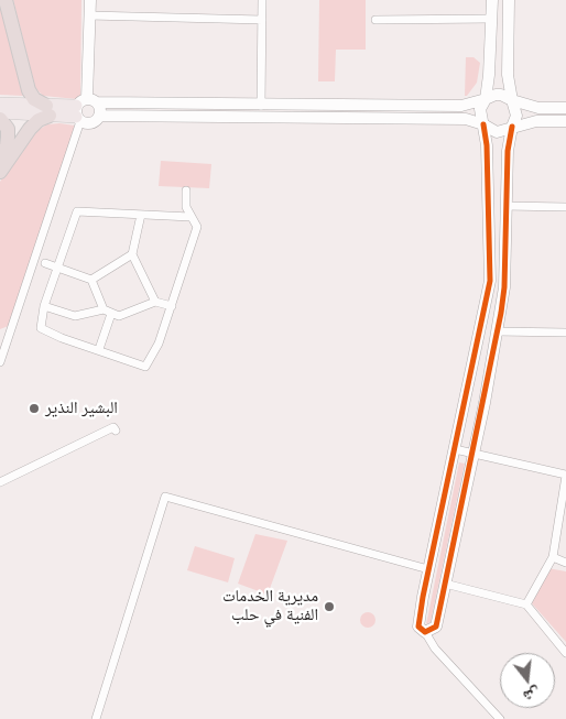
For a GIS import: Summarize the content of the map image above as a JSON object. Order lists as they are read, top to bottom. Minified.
{"places":["البشير النذير","مديرية الخدمات الفنية في حلب"],"north":"bottom"}
